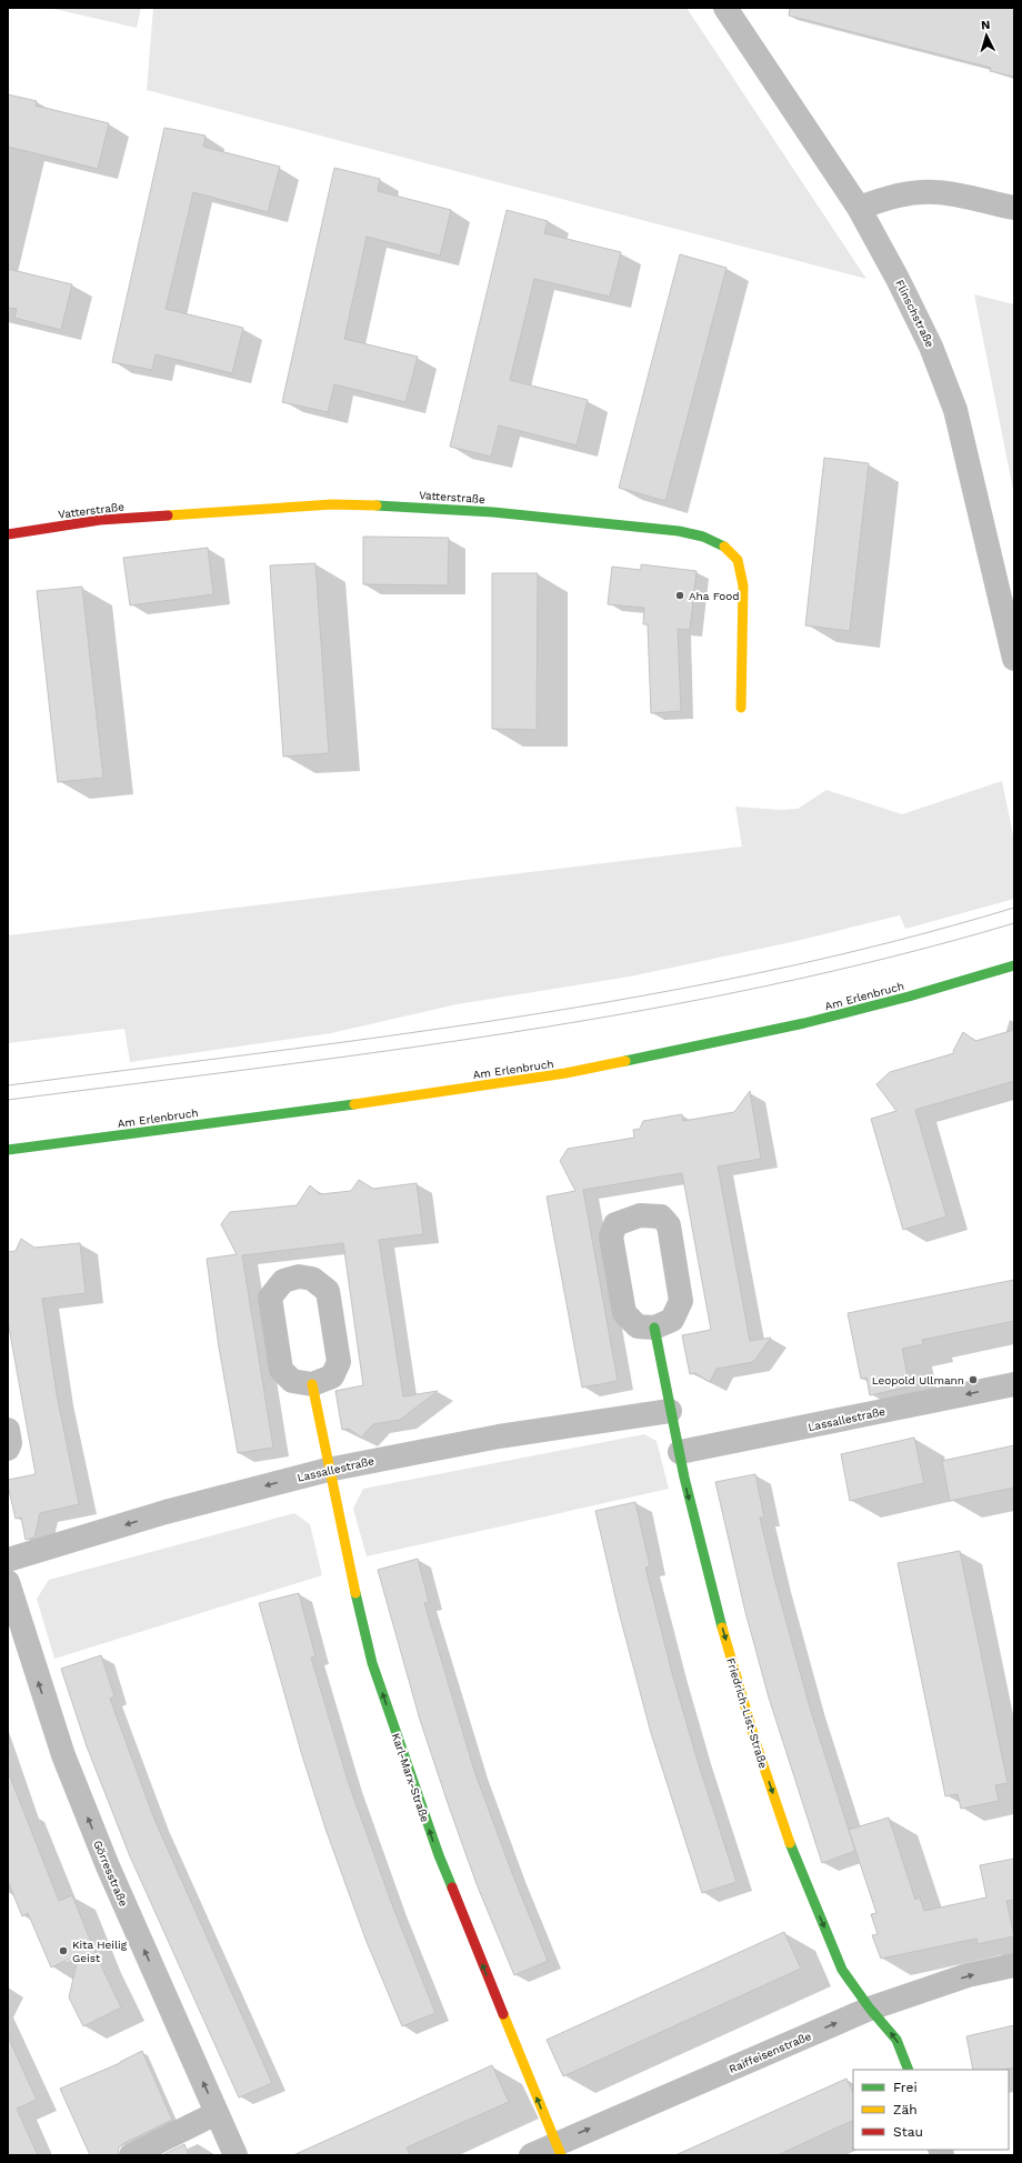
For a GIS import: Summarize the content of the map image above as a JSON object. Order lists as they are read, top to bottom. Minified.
{"streets":{"street":["Flinschstraße","Vatterstraße","Am Erlenbruch","Lassallestraße","Friedrich-List-Straße","Karl-Marx-Straße","Görresstraße","Raiffeisenstraße"]},"crossings":[["Lassallestraße","Friedrich-List-Straße"],["Lassallestraße","Karl-Marx-Straße"],["Friedrich-List-Straße","Raiffeisenstraße"],["Karl-Marx-Straße","Raiffeisenstraße"]],"one_way":["Lassallestraße","Karl-Marx-Straße","Görresstraße","Raiffeisenstraße"],"places":["Aha Food","Leopold Ullmann","Kita Heilig Geist"],"legend":["Frei","Zäh","Stau"],"north":"top"}
